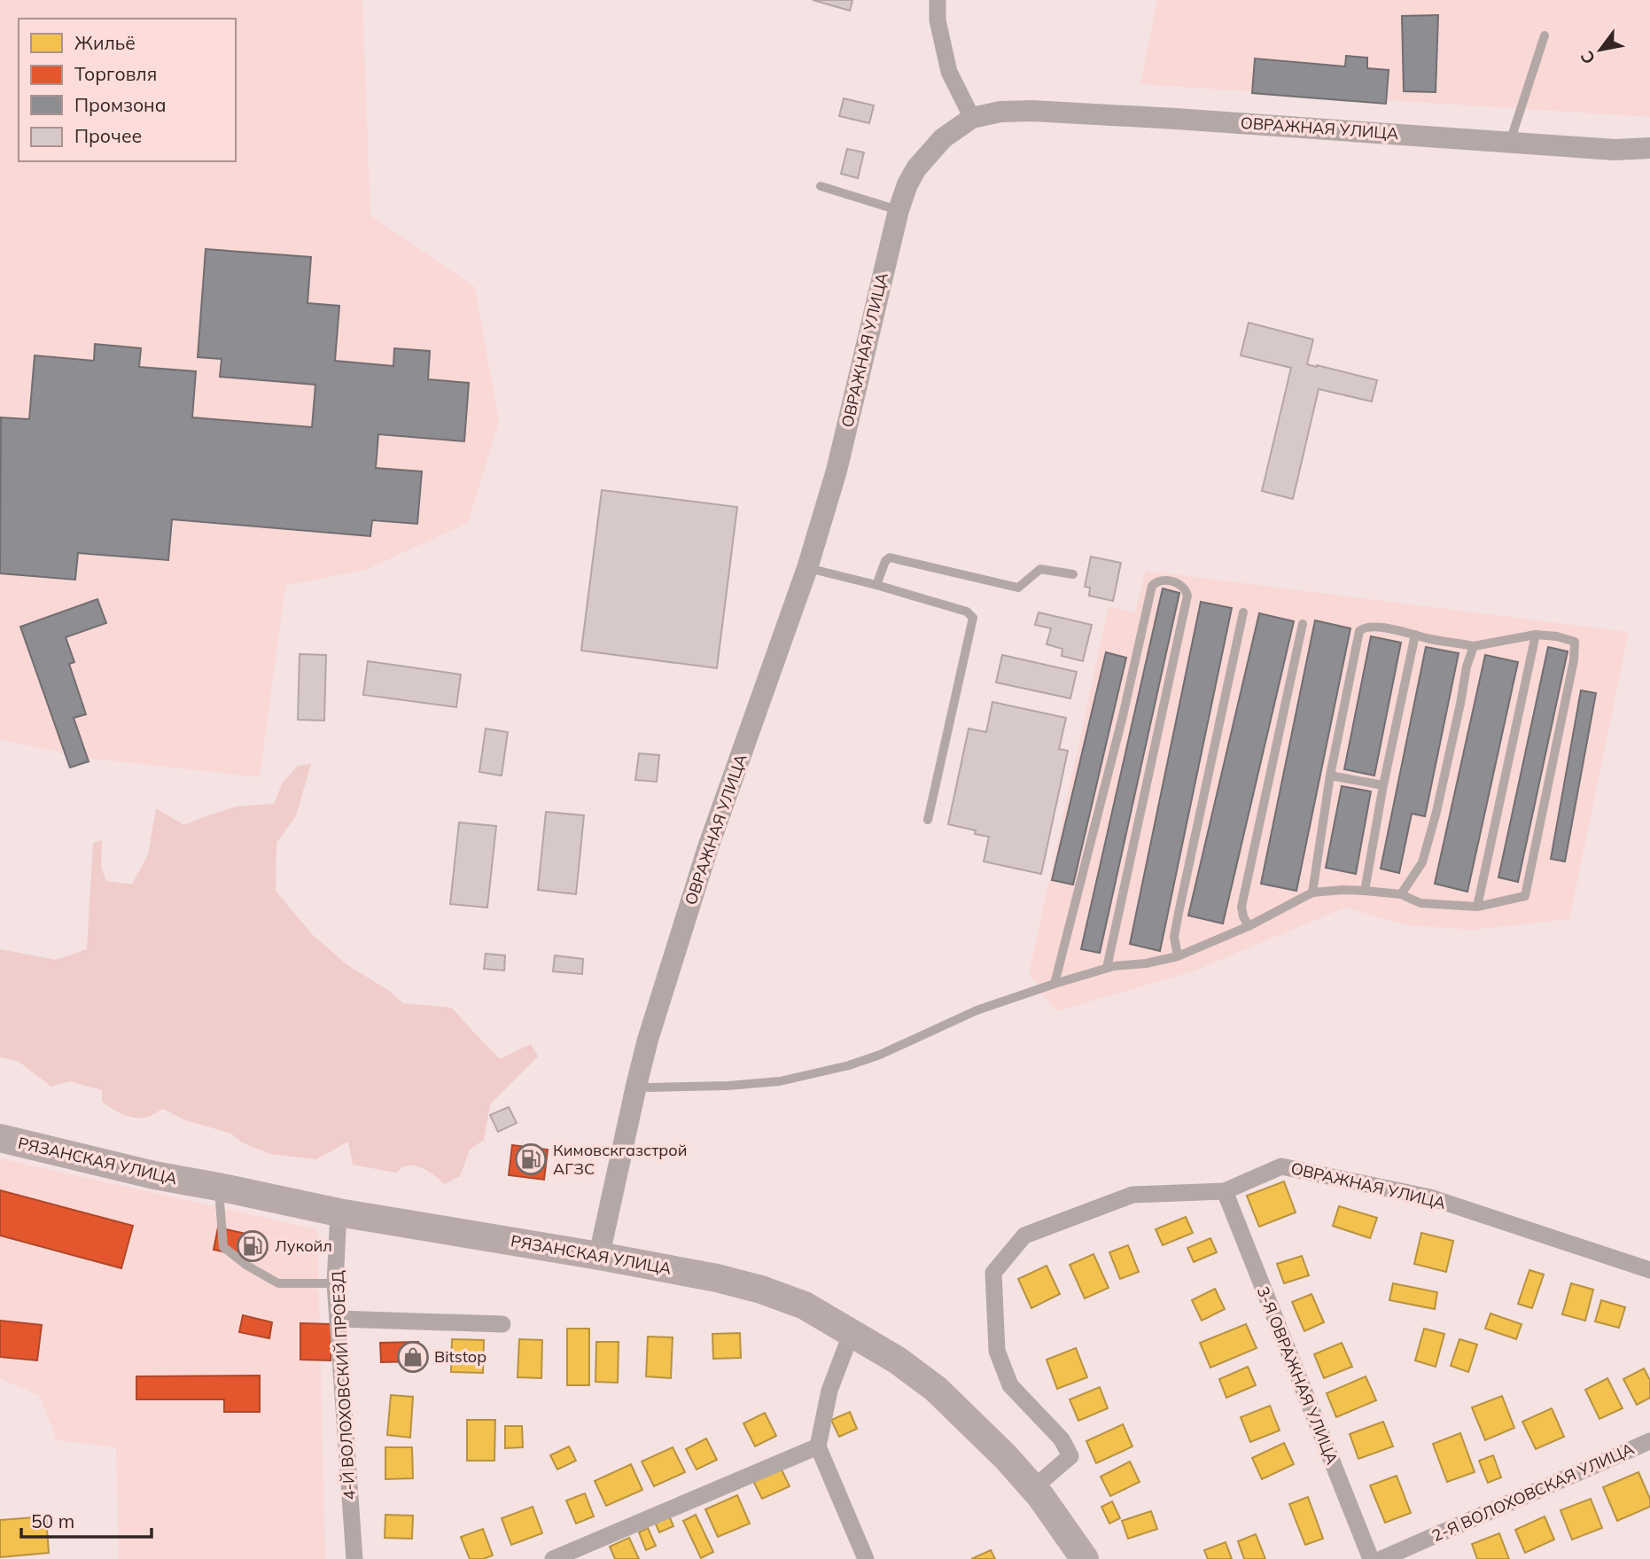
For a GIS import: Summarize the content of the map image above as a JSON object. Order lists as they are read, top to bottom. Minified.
{"streets":{"main road":["РЯЗАНСКАЯ УЛИЦА"],"street":["ОВРАЖНАЯ УЛИЦА","3-Я ОВРАЖНАЯ УЛИЦА","4-Й ВОЛОХОВСКИЙ ПРОЕЗД","2-Я ВОЛОХОВСКАЯ УЛИЦА"]},"crossings":[["ОВРАЖНАЯ УЛИЦА","РЯЗАНСКАЯ УЛИЦА"],["ОВРАЖНАЯ УЛИЦА","3-Я ОВРАЖНАЯ УЛИЦА"],["РЯЗАНСКАЯ УЛИЦА","4-Й ВОЛОХОВСКИЙ ПРОЕЗД"]],"places":{"fuel station":["Кимовскгазстрой АГЗС","Лукойл"],"shop":["Bitstop"]},"legend":["Жильё","Торговля","Промзона","Прочее"],"scale_bar":"50 m","north":"bottom left"}
